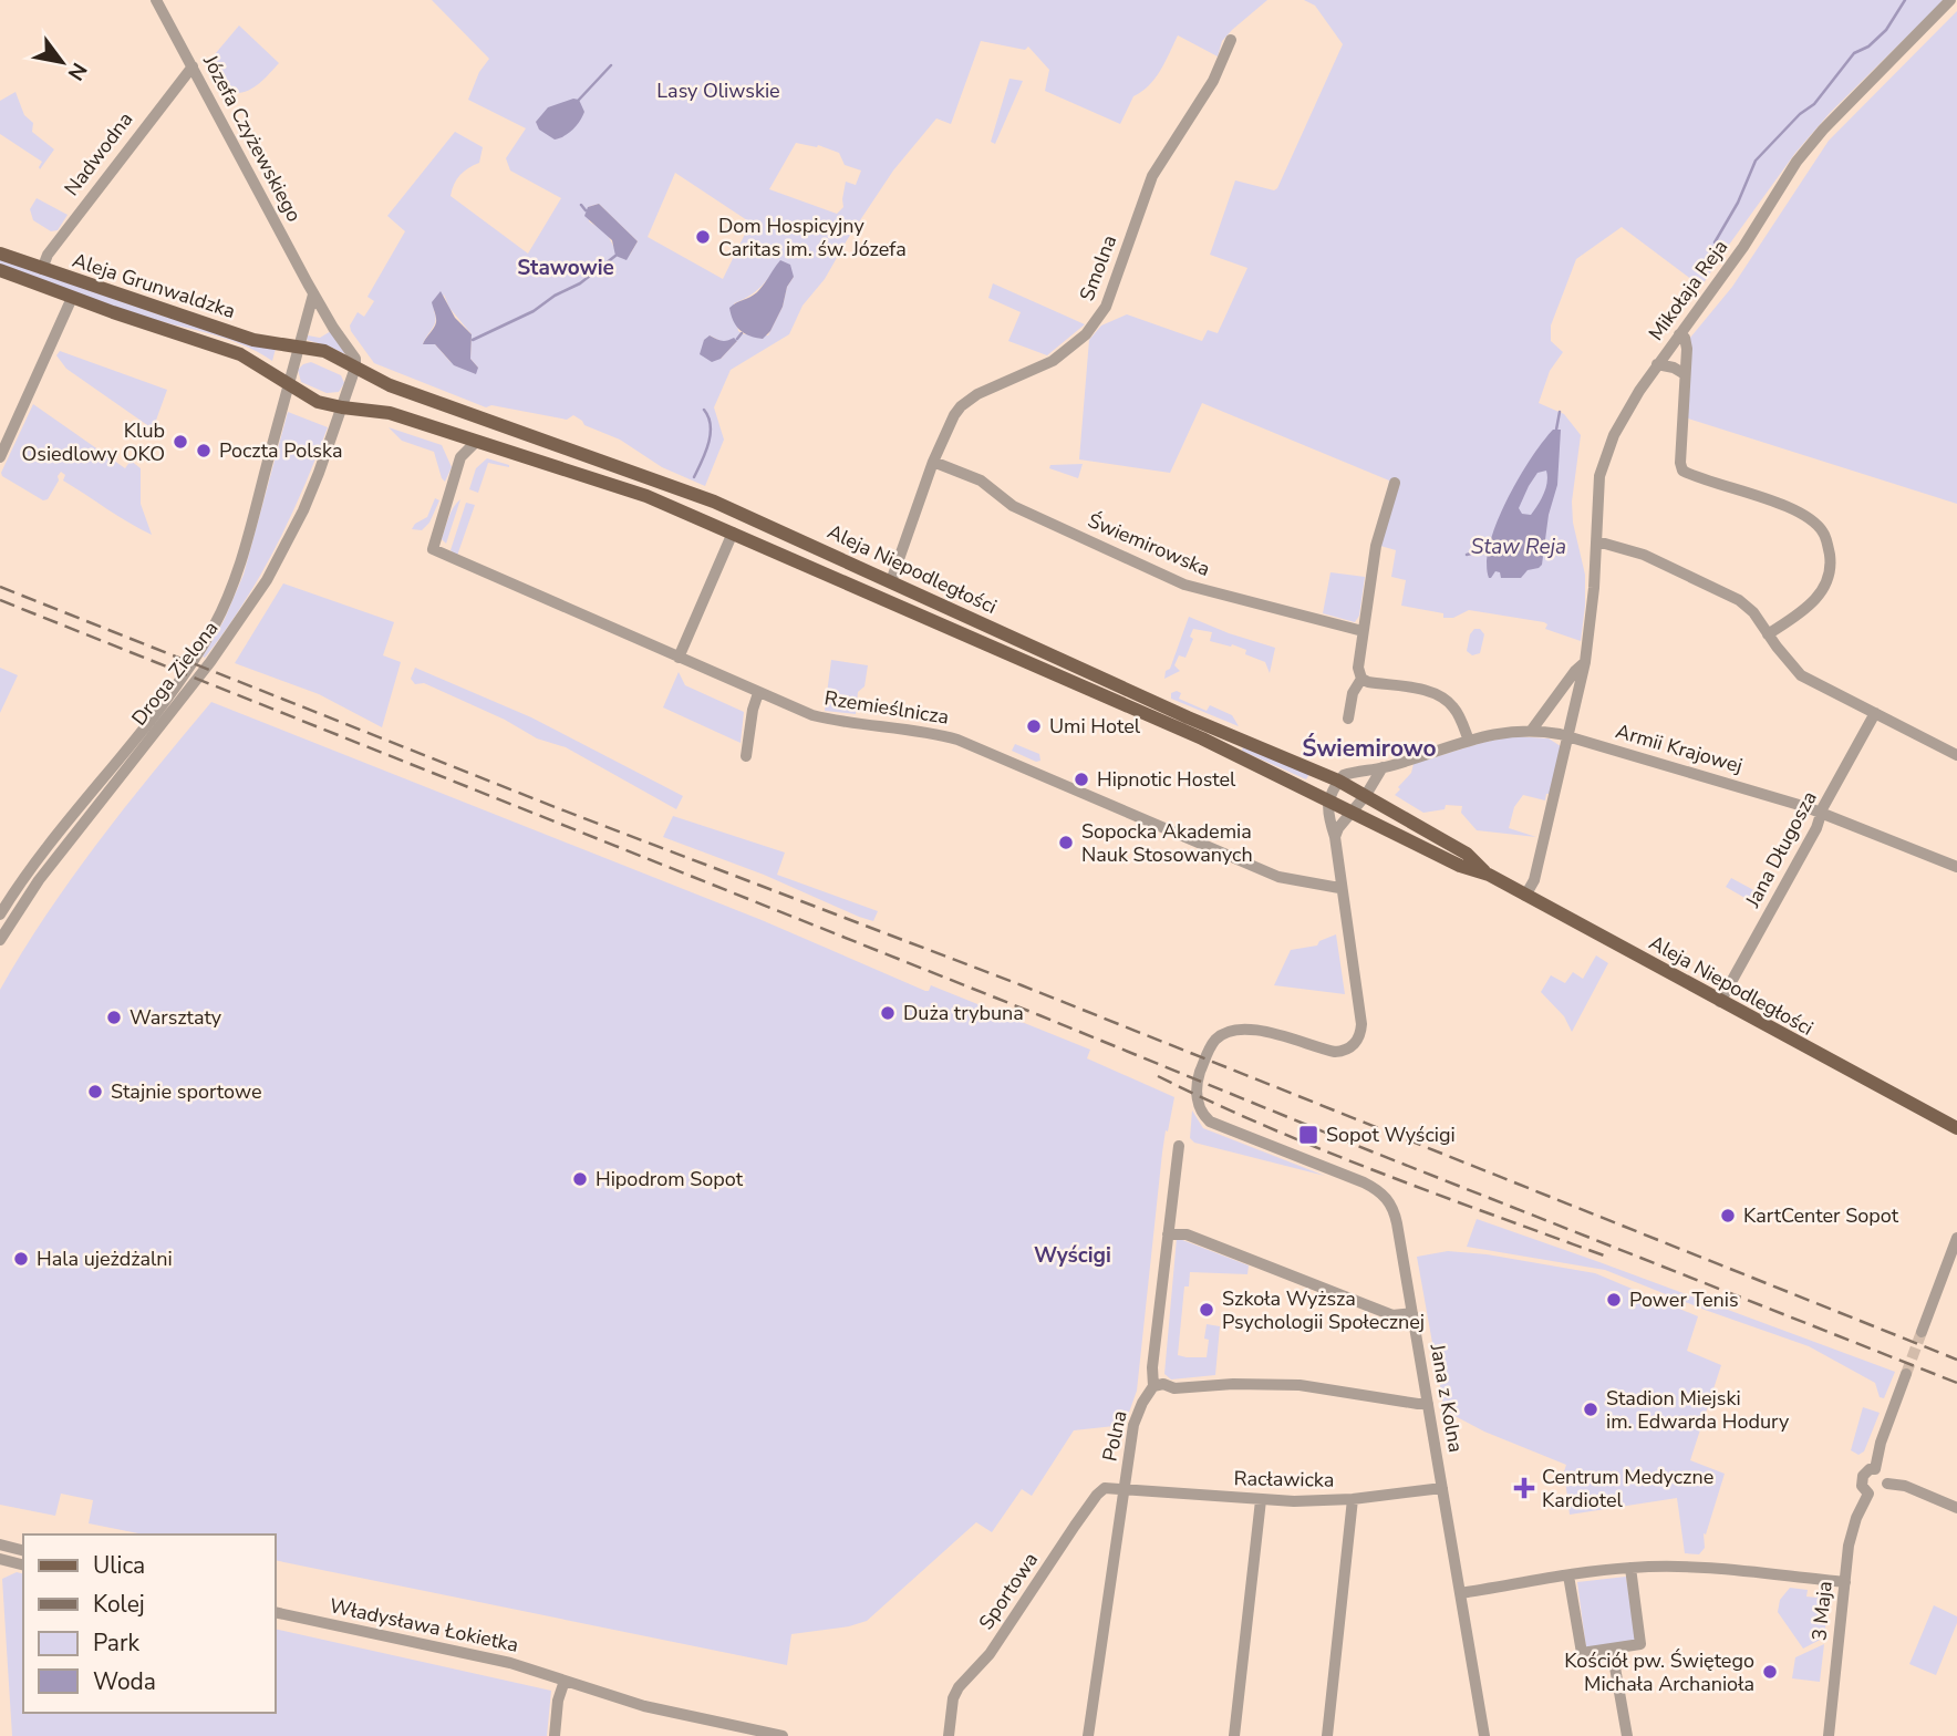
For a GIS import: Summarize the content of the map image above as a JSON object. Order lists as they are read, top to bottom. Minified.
{"streets":{"main road":["Aleja Grunwaldzka","Aleja Niepodległości"],"street":["Józefa Czyżewskiego","Nadwodna","Smolna","Mikołaja Reja","Świemirowska","Droga Zielona","Rzemieślnicza","Armii Krajowej","Jana Długosza","Jana z Kolna","Polna","Racławicka","Sportowa","3 Maja","Władysława Łokietka"]},"crossings":[["Józefa Czyżewskiego","Nadwodna"],["Józefa Czyżewskiego","Aleja Niepodległości"],["Nadwodna","Aleja Grunwaldzka"],["Smolna","Świemirowska"],["Smolna","Aleja Niepodległości"],["Aleja Grunwaldzka","Aleja Niepodległości"],["Aleja Grunwaldzka","Droga Zielona"],["Mikołaja Reja","Aleja Niepodległości"],["Mikołaja Reja","Armii Krajowej"],["Aleja Niepodległości","Droga Zielona"],["Aleja Niepodległości","Armii Krajowej"],["Aleja Niepodległości","Jana Długosza"],["Aleja Niepodległości","Jana z Kolna"],["Rzemieślnicza","Jana z Kolna"],["Armii Krajowej","Jana Długosza"],["Jana z Kolna","Racławicka"],["Polna","Racławicka"],["Polna","Sportowa"],["Racławicka","Sportowa"]],"districts":["Stawowie","Świemirowo","Wyścigi"],"water":["Staw Reja"],"parks":["Lasy Oliwskie"],"places":{"other":["Dom Hospicyjny Caritas im. św. Józefa","Klub Osiedlowy OKO","Poczta Polska","Umi Hotel","Hipnotic Hostel","Sopocka Akademia Nauk Stosowanych","Duża trybuna","Warsztaty","Stajnie sportowe","Hipodrom Sopot","KartCenter Sopot","Hala ujeżdżalni","Power Tenis","Szkoła Wyższa Psychologii Społecznej","Stadion Miejski im. Edwarda Hodury","Kościół pw. Świętego Michała Archanioła"],"transit":["Sopot Wyścigi"],"health":["Centrum Medyczne Kardiotel"]},"legend":["Ulica","Kolej","Park","Woda"],"north":"bottom right"}
